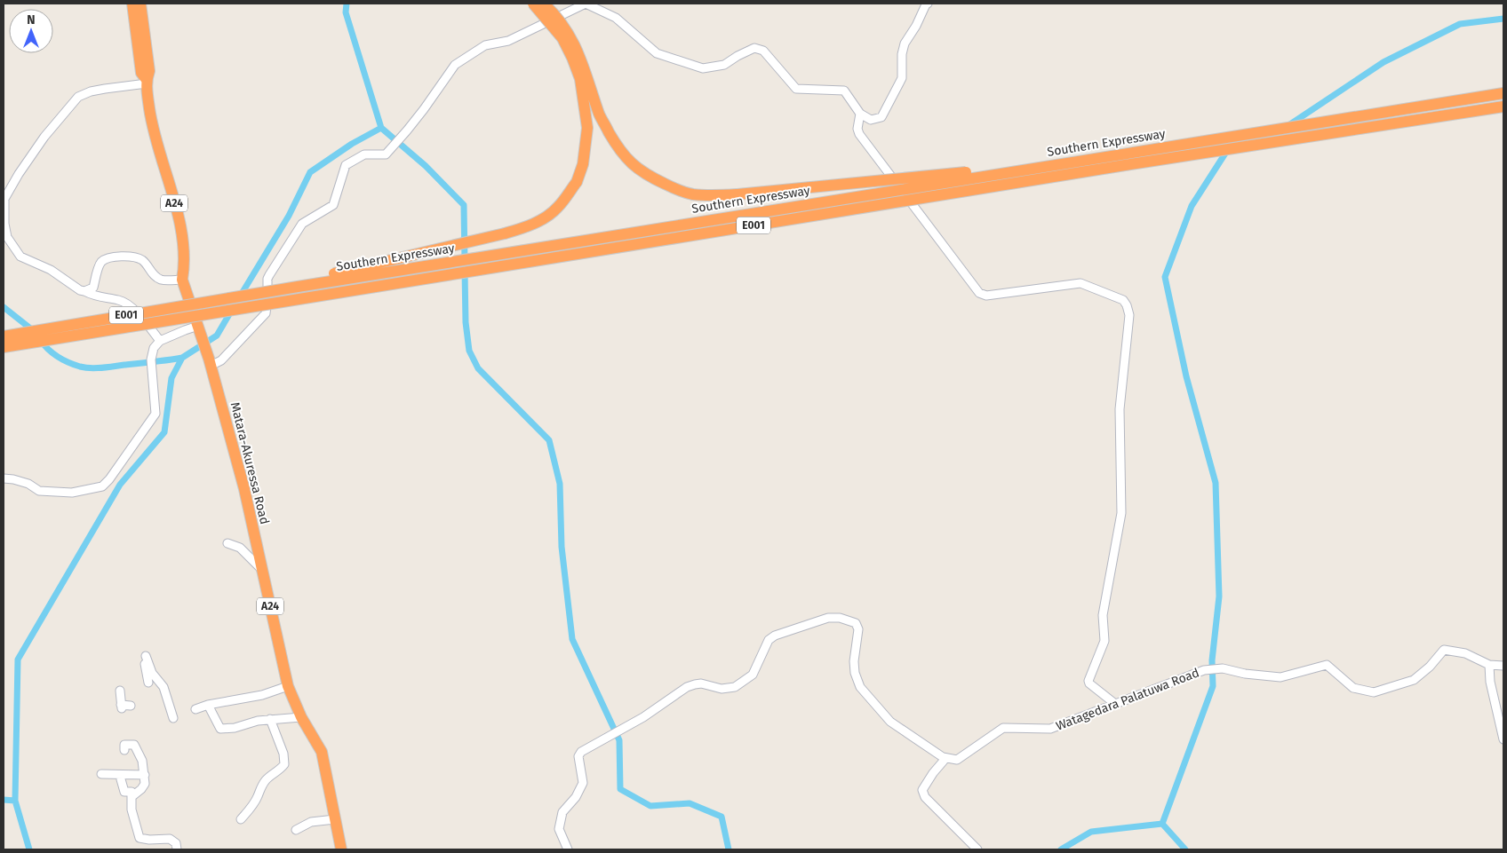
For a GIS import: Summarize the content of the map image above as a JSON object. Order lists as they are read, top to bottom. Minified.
{"streets":{"highway":["Southern Expressway","A24","E001","Matara-Akuressa Road"],"street":["Watagedara Palatuwa Road"]},"north":"top"}
